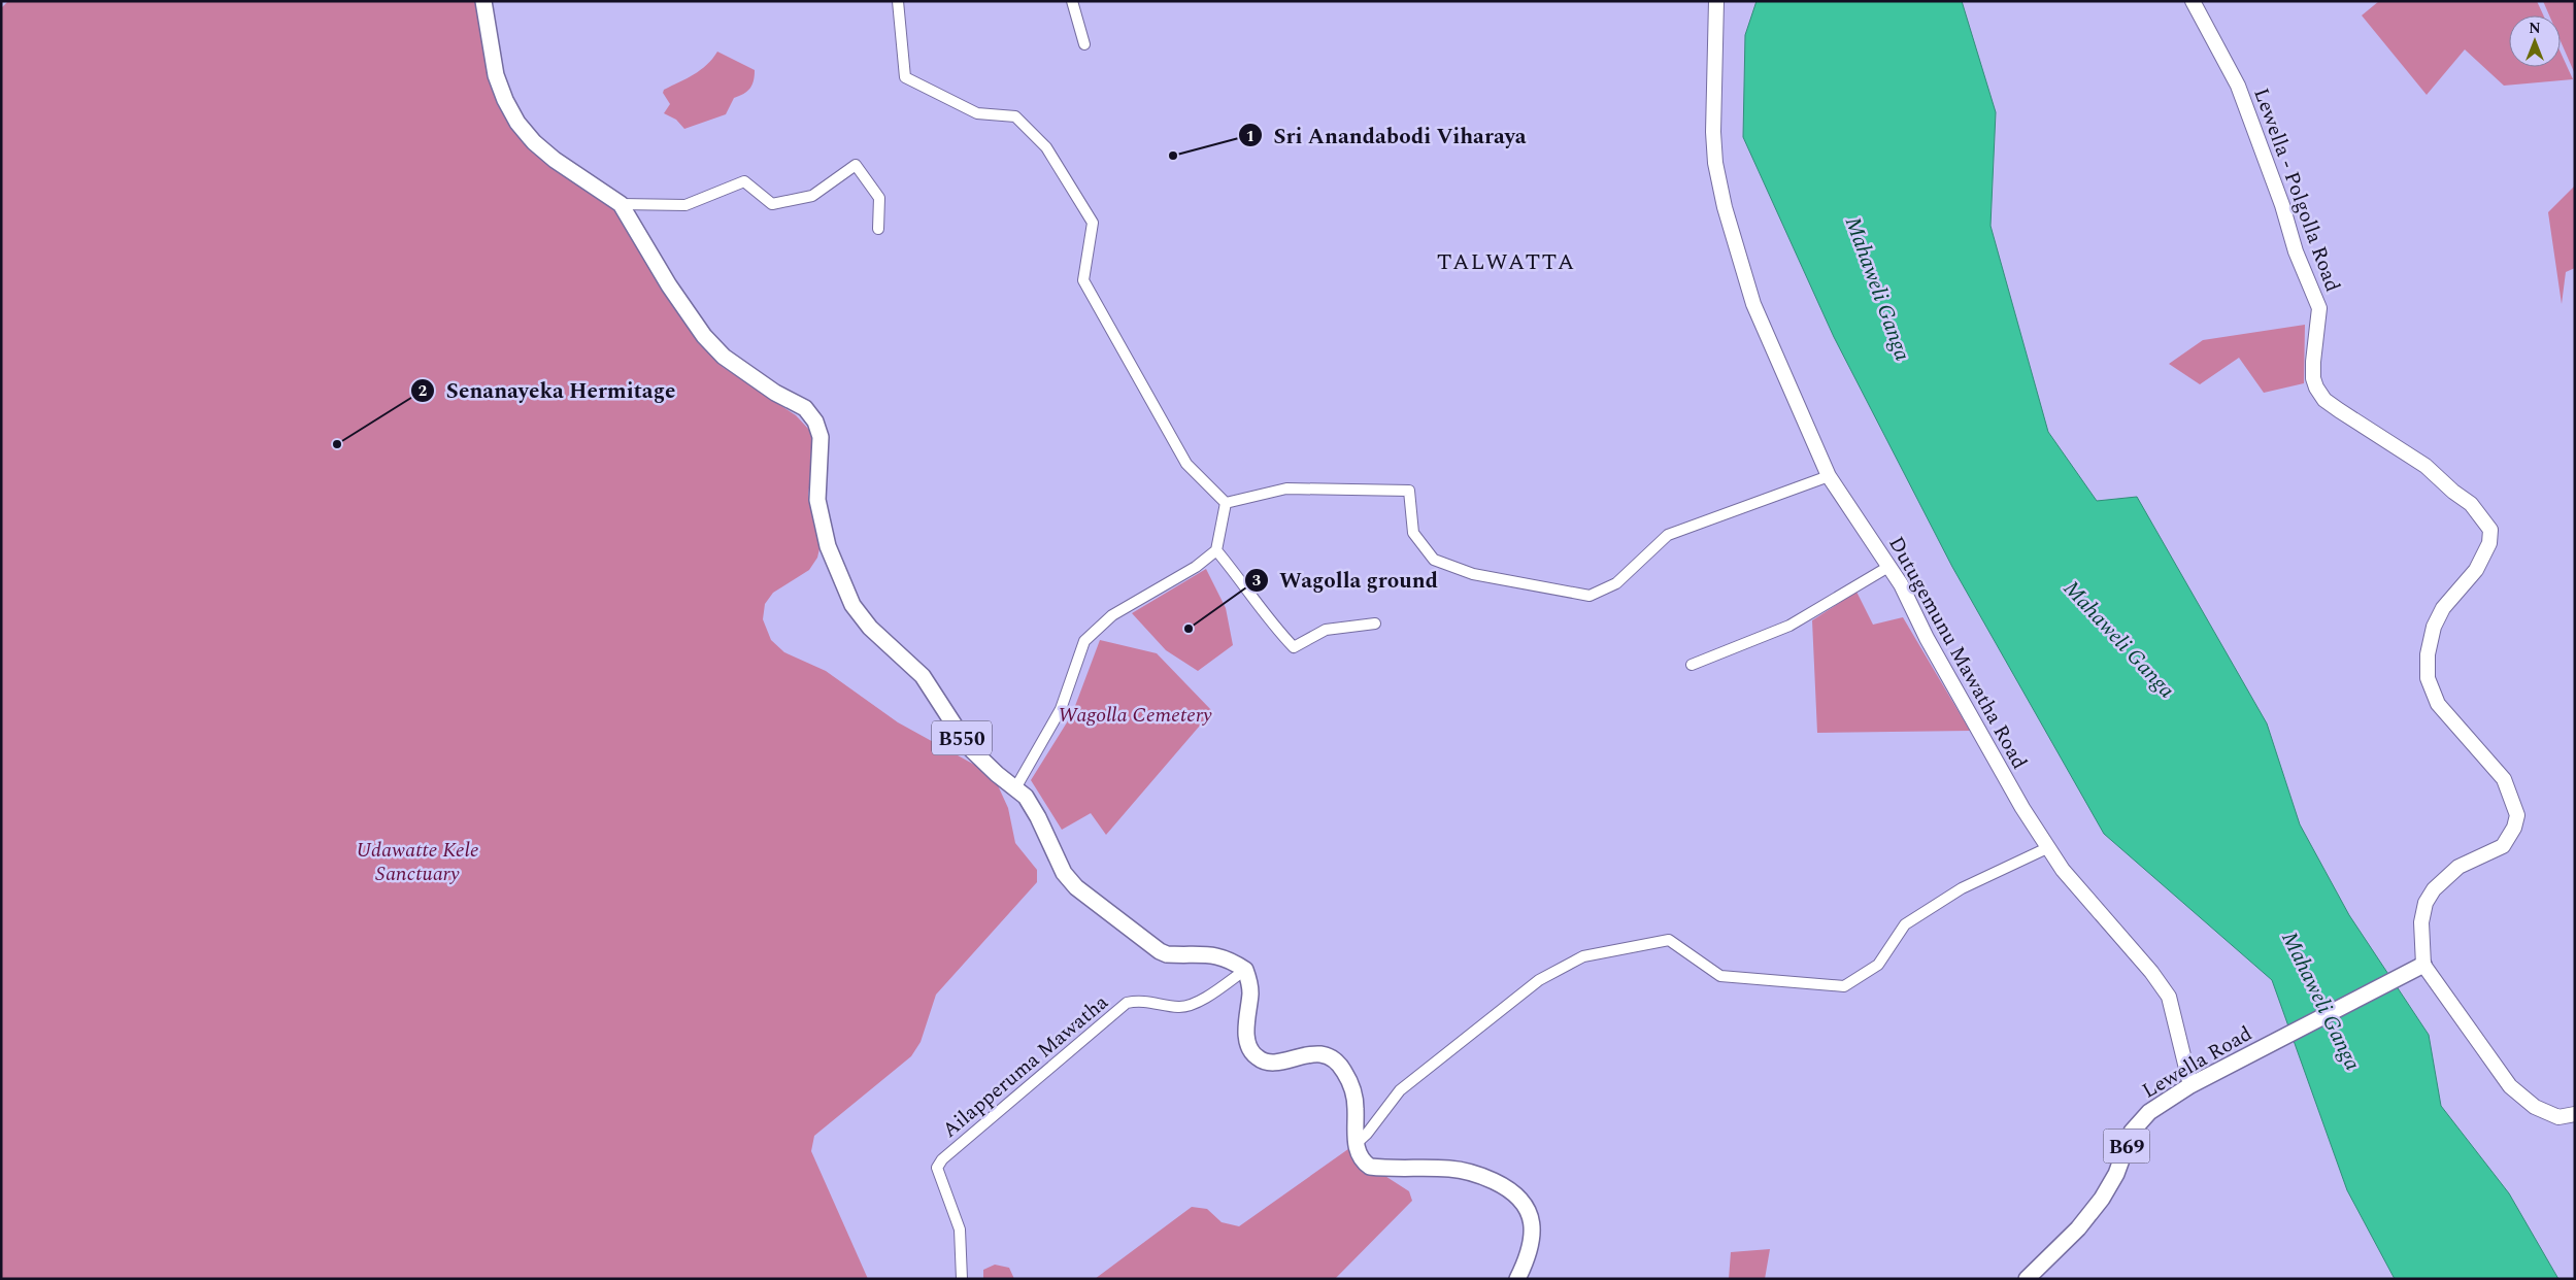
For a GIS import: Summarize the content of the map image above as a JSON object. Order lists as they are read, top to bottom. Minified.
{"streets":{"main road":["B550","Lewella Road","B69"],"street":["Lewella - Polgolla Road","Dutugemunu Mawatha Road","Ailapperuma Mawatha"]},"crossings":[["Lewella - Polgolla Road","Lewella Road"],["Dutugemunu Mawatha Road","Lewella Road"],["B550","Ailapperuma Mawatha"]],"districts":["TALWATTA"],"water":["Mahaweli Ganga"],"parks":["Wagolla Cemetery","Udawatte Kele Sanctuary"],"places":["Sri Anandabodi Viharaya","Senanayeka Hermitage","Wagolla ground"],"north":"top"}
